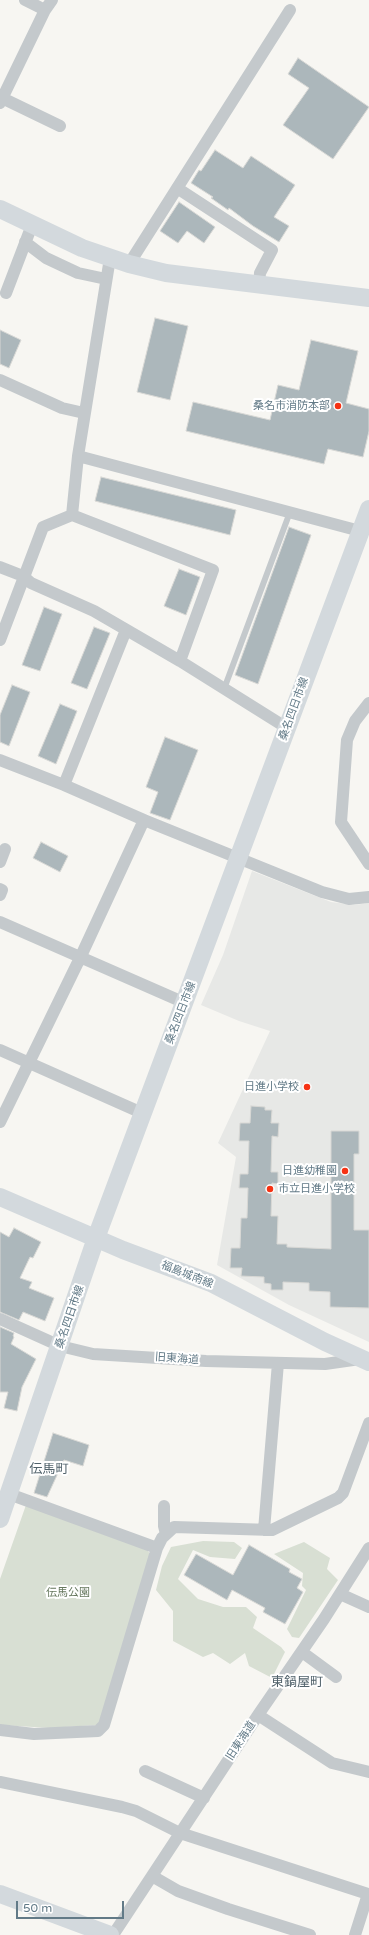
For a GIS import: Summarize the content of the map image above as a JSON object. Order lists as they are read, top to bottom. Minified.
{"streets":{"main road":["桑名四日市線","福島城南線"],"street":["旧東海道"]},"crossings":[["桑名四日市線","福島城南線"],["桑名四日市線","旧東海道"],["福島城南線","旧東海道"]],"districts":["伝馬町","東鍋屋町"],"parks":["伝馬公園"],"places":["桑名市消防本部","日進小学校","日進幼稚園","市立日進小学校"],"scale_bar":"50 m"}
